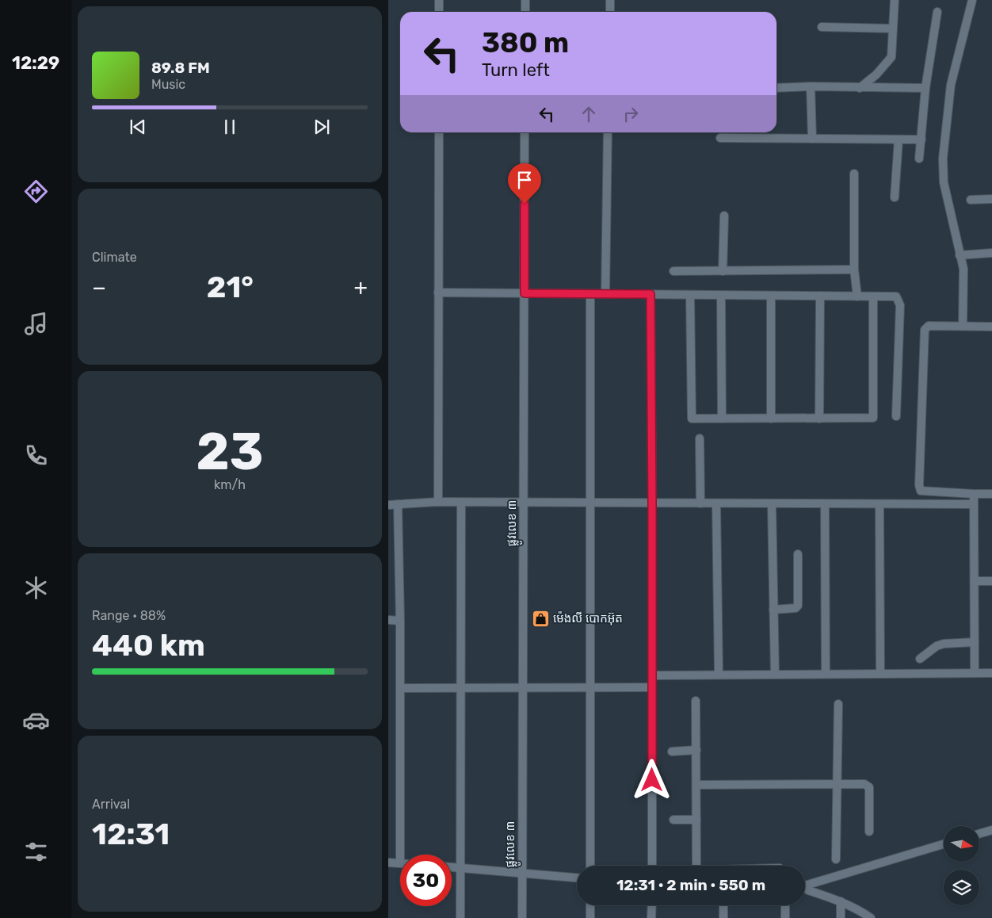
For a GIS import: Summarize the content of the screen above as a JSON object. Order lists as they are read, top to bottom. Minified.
{"streets":{"street":["ផ្លូវលេខ ៣"]},"places":{"shop":["ម៉េងលី បោកអ៊ុត"]},"north":"right","page":{"tabs":"12:29","turn":["380 m","Turn left"],"song":["89.8 FM","Music"],"tile":["Climate",["23","km/h"],["Range · 88%","440 km"],["Arrival","12:31"]],"heat":["−","21°","+"],"limit":"30","trip":"12:31 · 2 min · 550 m"}}
